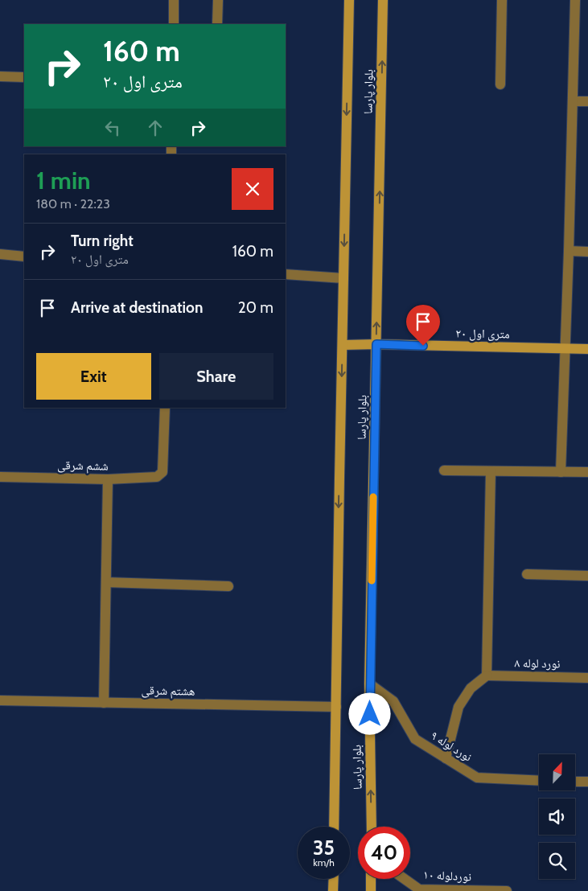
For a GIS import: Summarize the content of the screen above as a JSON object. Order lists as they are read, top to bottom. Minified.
{"streets":{"street":["بلوار پارسا","۲۰ متری اول","ششم شرقی","۸ نورد لوله","هشتم شرقی","۹ نورد لوله","۱۰ نوردلوله"]},"crossings":[["بلوار پارسا","۲۰ متری اول"],["بلوار پارسا","هشتم شرقی"],["بلوار پارسا","۹ نورد لوله"]],"north":"top right","page":{"turn":["160 m","۲۰ متری اول"],"heading":["1 min","180 m · 22:23"],"list":[{"name":"Turn right","note":"۲۰ متری اول","value":"160 m"},{"name":"Arrive at destination","value":"20 m"}],"buttons":["Exit","Share"],"speed":"35 km/h","limit":"40"}}
